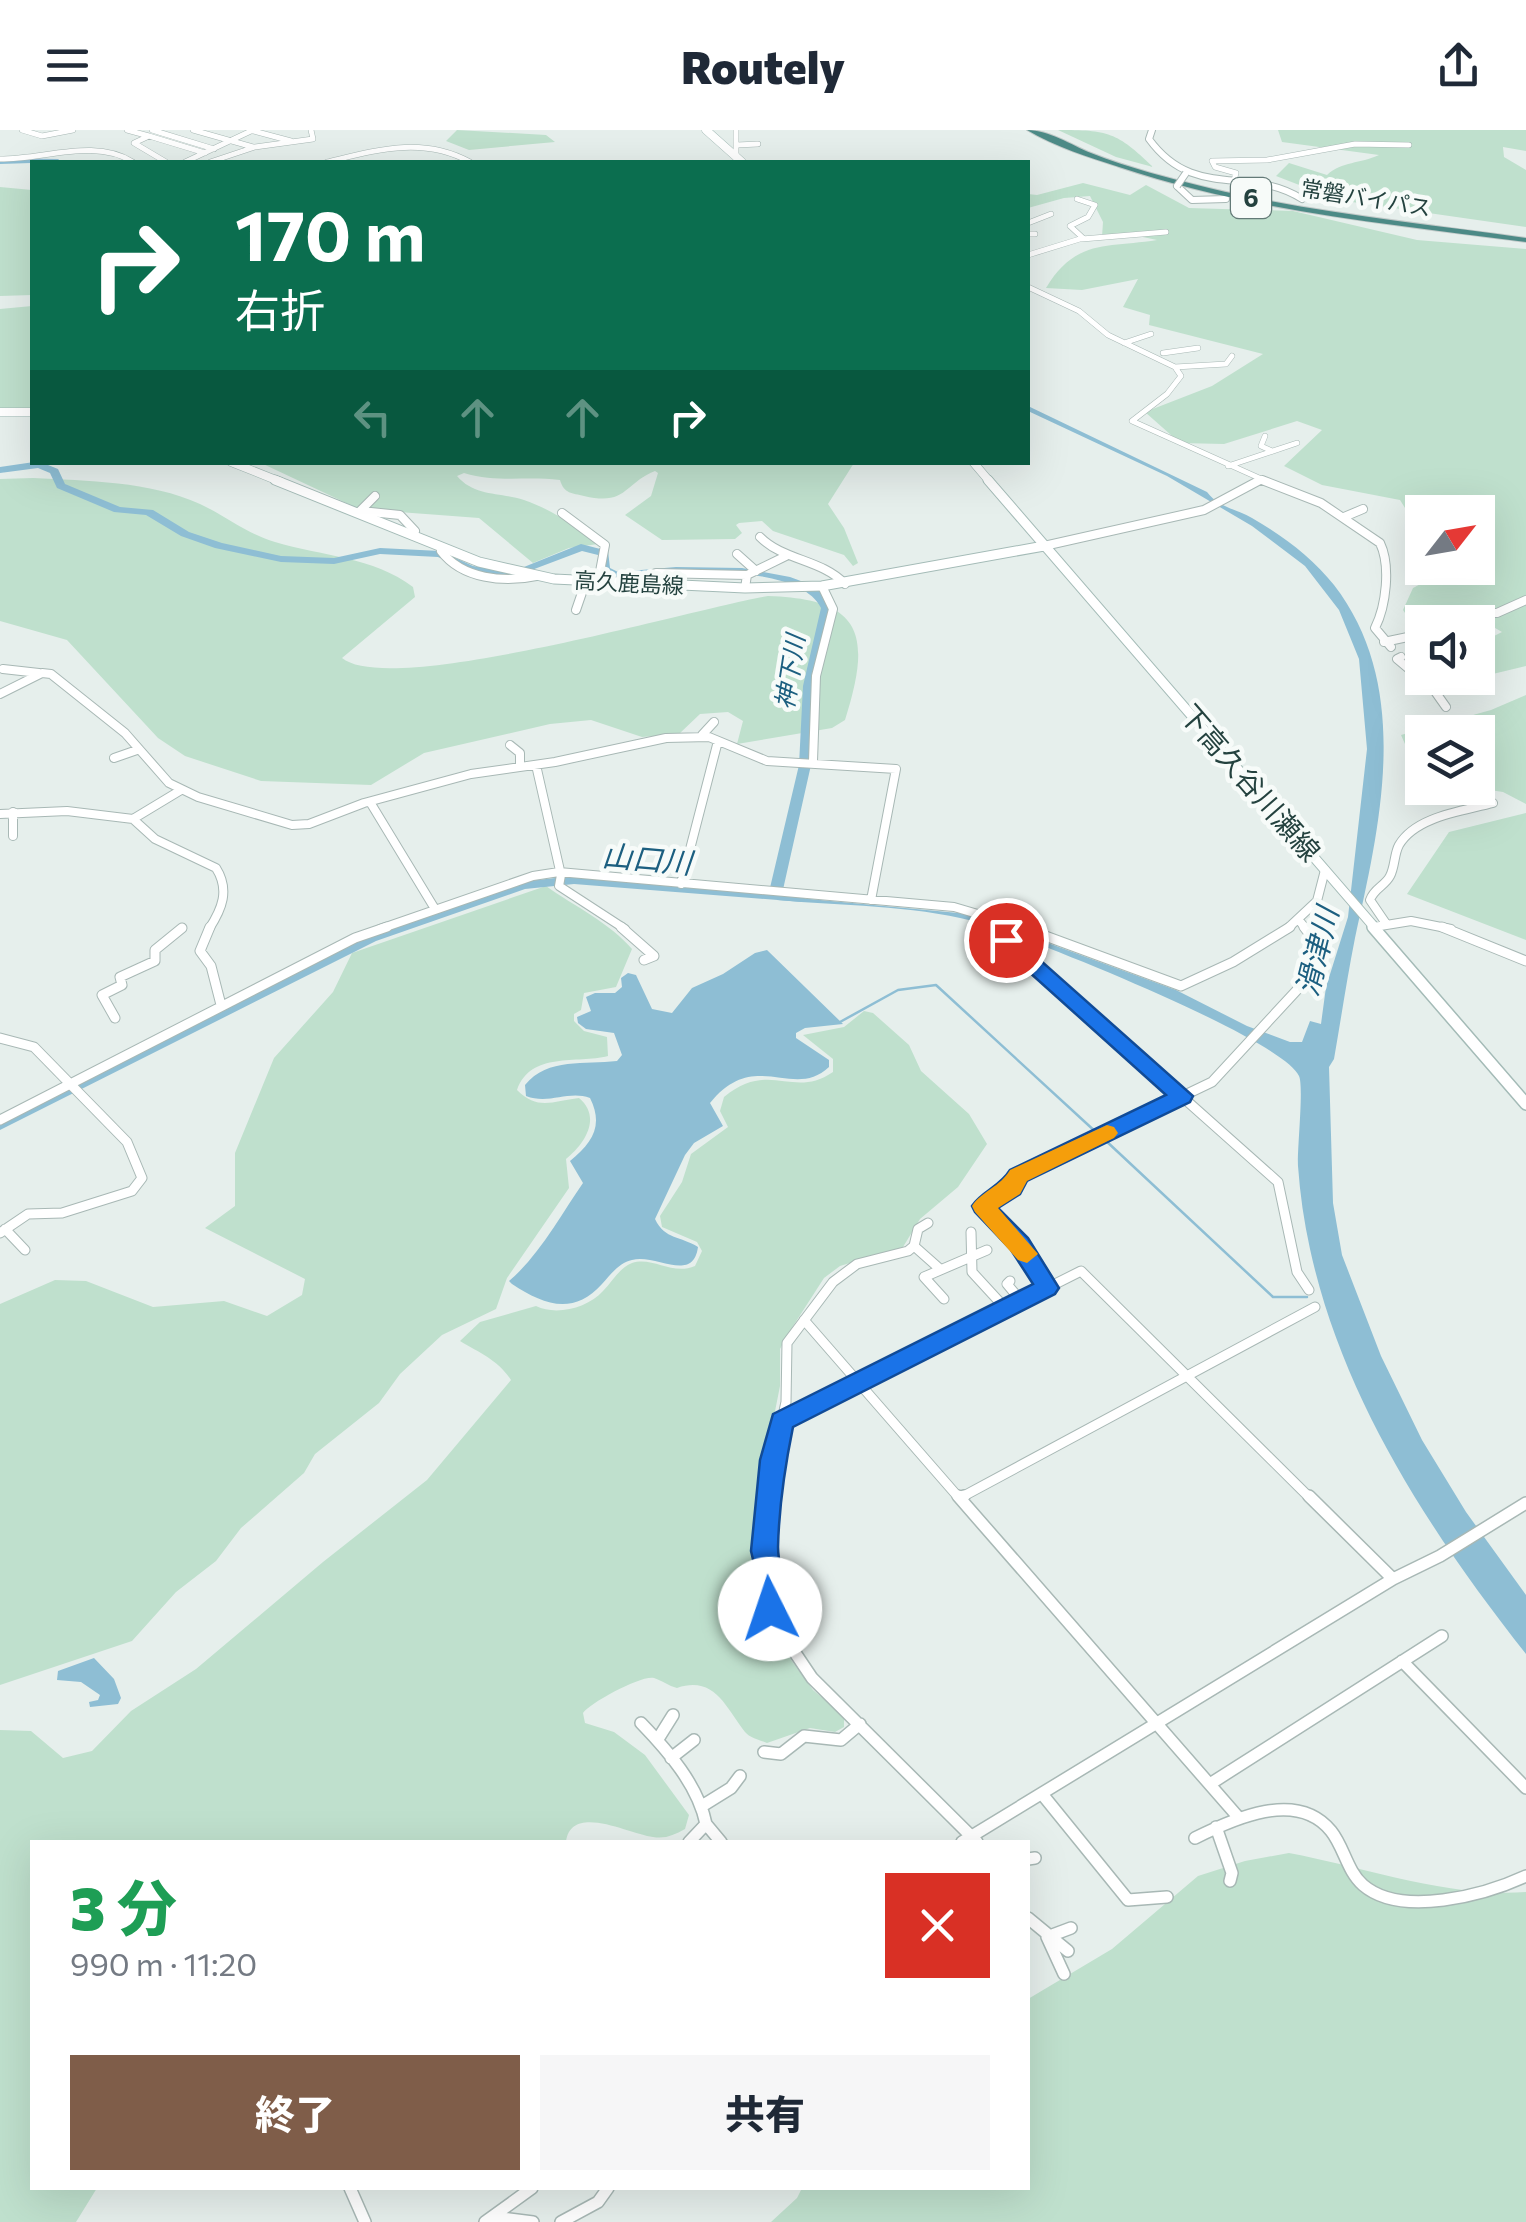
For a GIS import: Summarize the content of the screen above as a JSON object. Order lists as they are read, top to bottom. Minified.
{"streets":{"highway":["6","常磐バイパス"],"main road":["高久鹿島線","下高久谷川瀬線"]},"crossings":[["6","常磐バイパス"],["高久鹿島線","下高久谷川瀬線"]],"water":["神下川","山口川","滑津川"],"north":"top right","page":{"header":"Routely","turn":["170 m","右折"],"heading":["3 分","990 m · 11:20"],"buttons":["終了","共有"]}}
